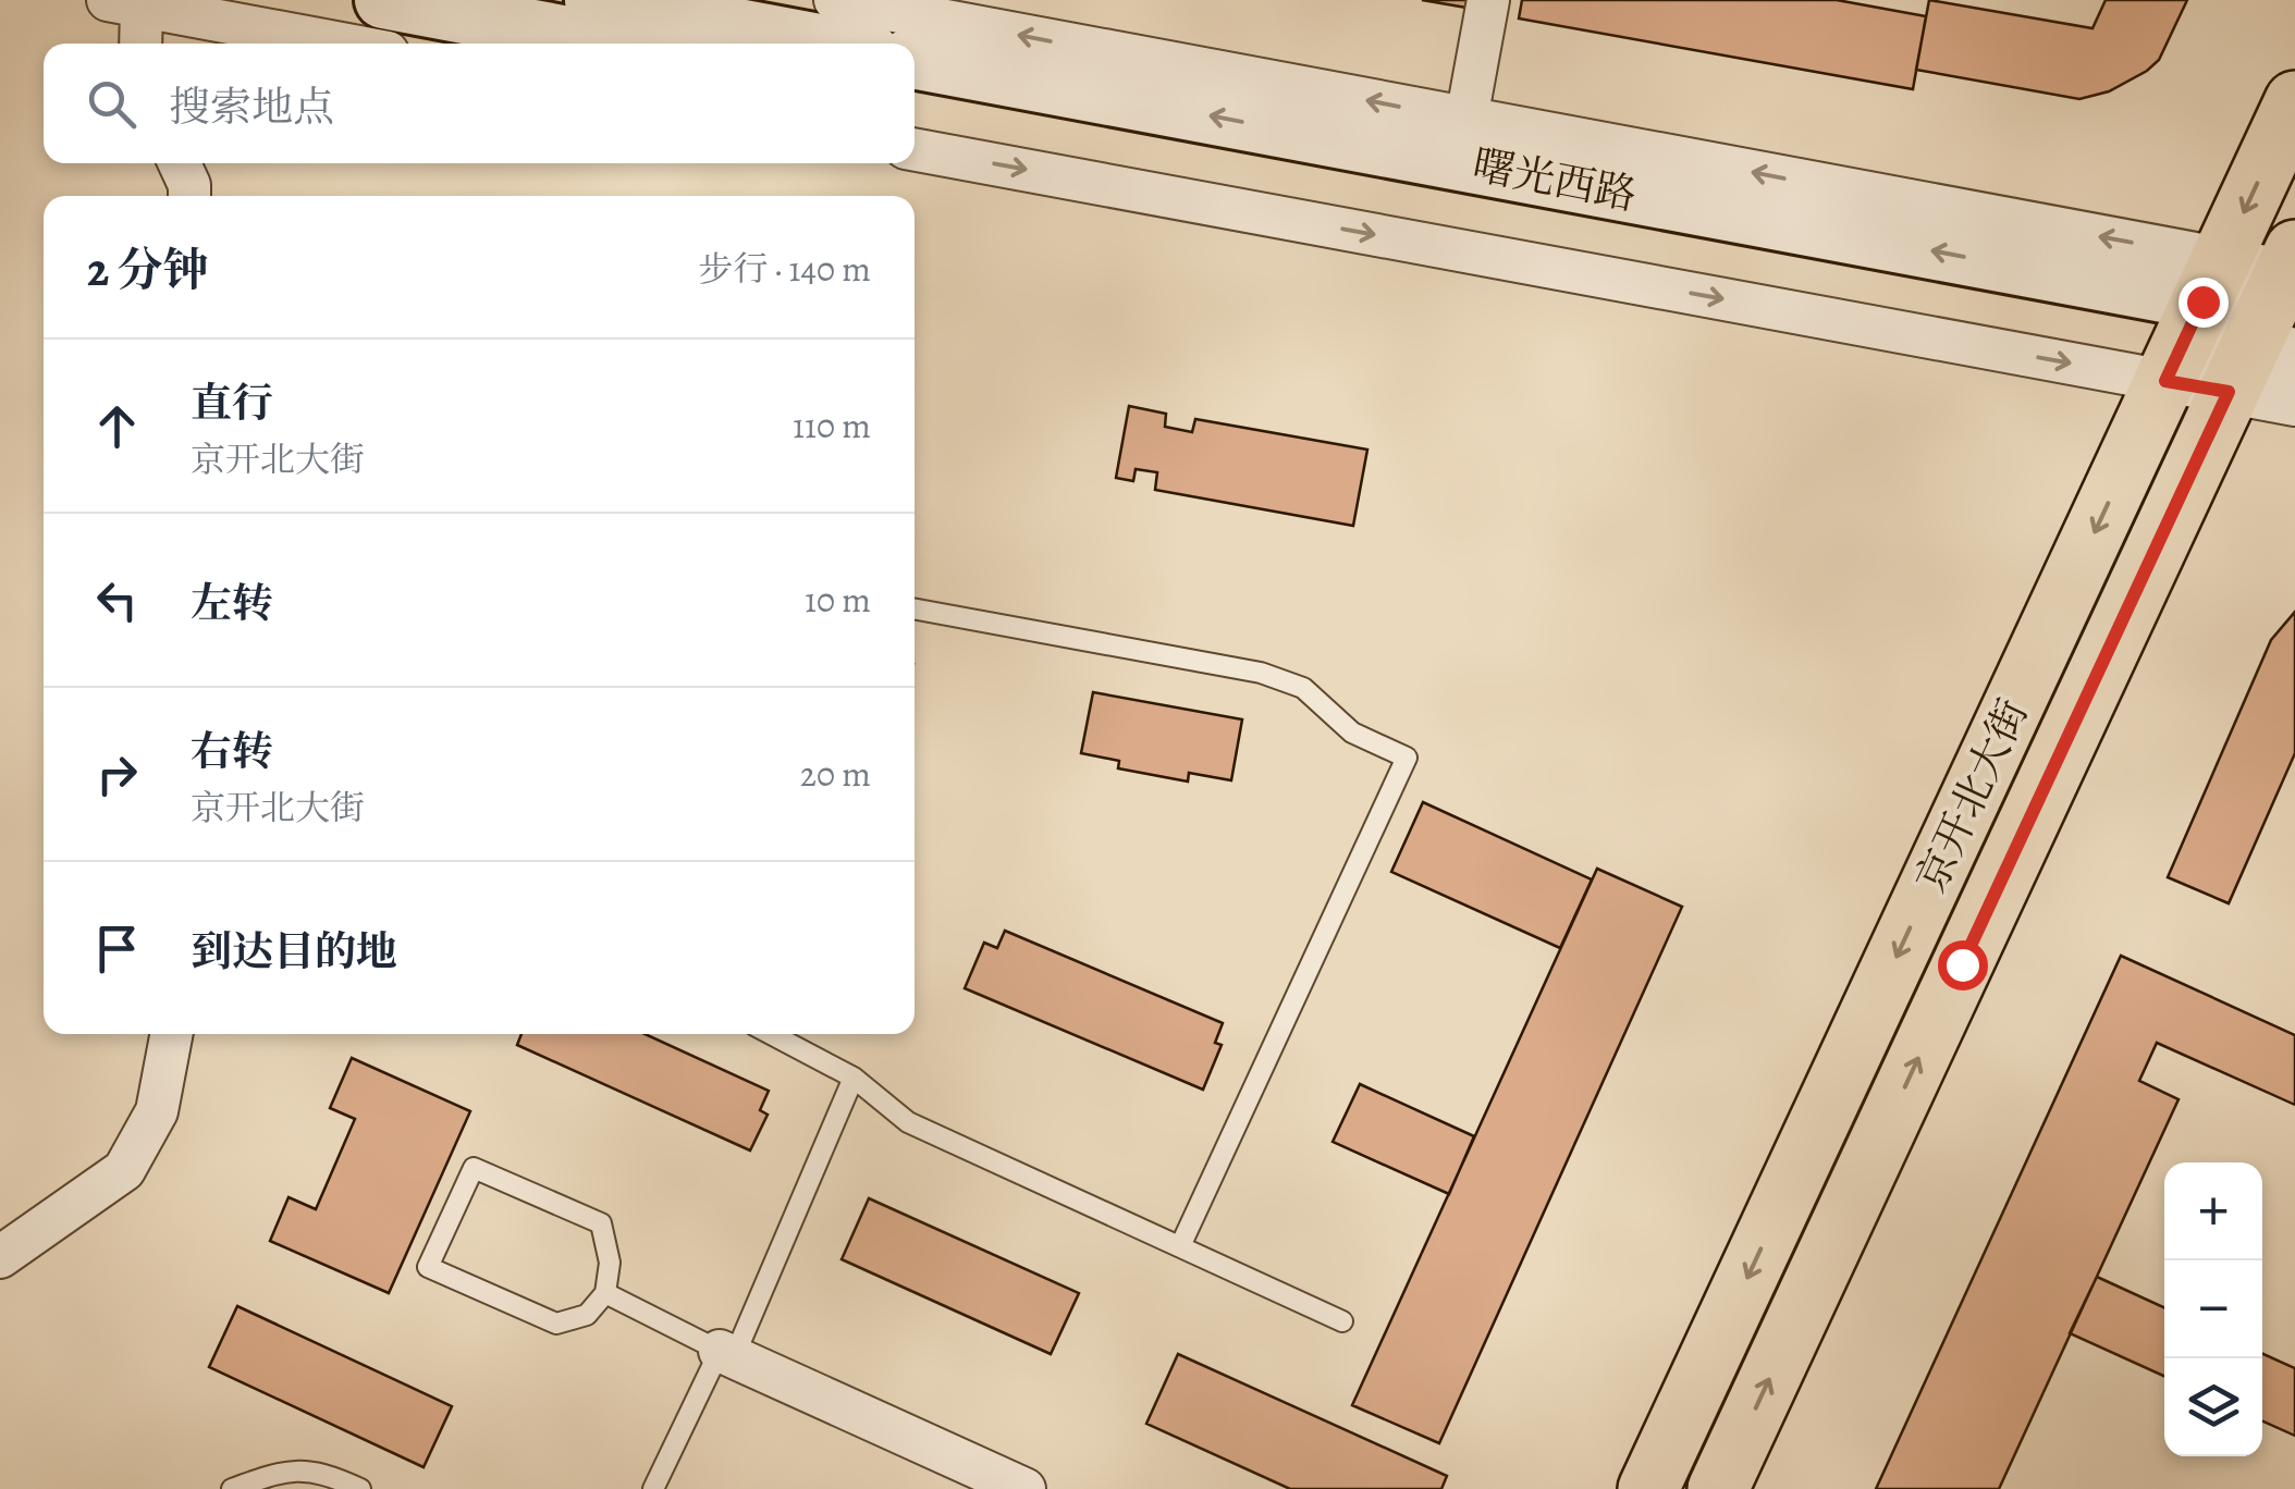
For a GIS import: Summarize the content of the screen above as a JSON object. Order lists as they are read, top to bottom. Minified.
{"streets":{"main road":["曙光西路","京开北大街"]},"crossings":[["曙光西路","京开北大街"]],"page":{"search":"搜索地点","heading":["2 分钟","步行 · 140 m"],"list":[["直行","京开北大街","110 m"],["左转","10 m"],["右转","京开北大街","20 m"],"到达目的地"],"map_buttons":["+","−"]}}
